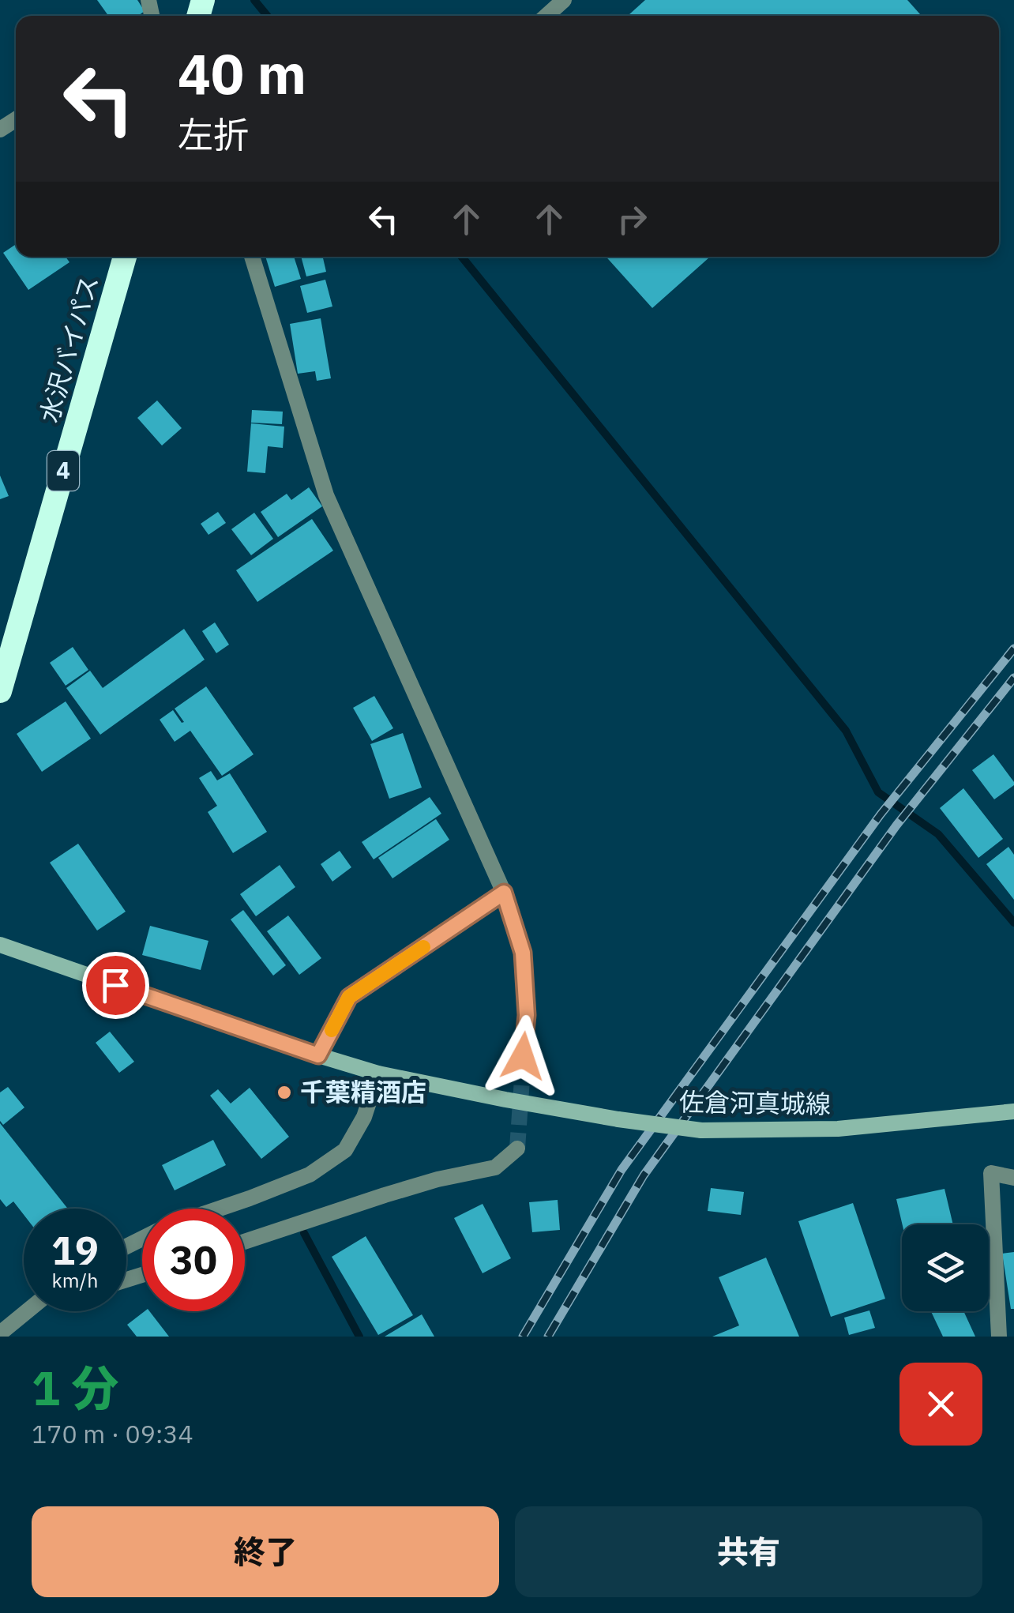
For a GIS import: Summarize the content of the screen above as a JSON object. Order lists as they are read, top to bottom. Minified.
{"streets":{"highway":["水沢バイパス","4"],"main road":["佐倉河真城線"]},"places":["千葉精酒店"],"page":{"turn":["40 m","左折"],"speed":"19 km/h","limit":"30","heading":["1 分","170 m · 09:34"],"buttons":["終了","共有"]}}
